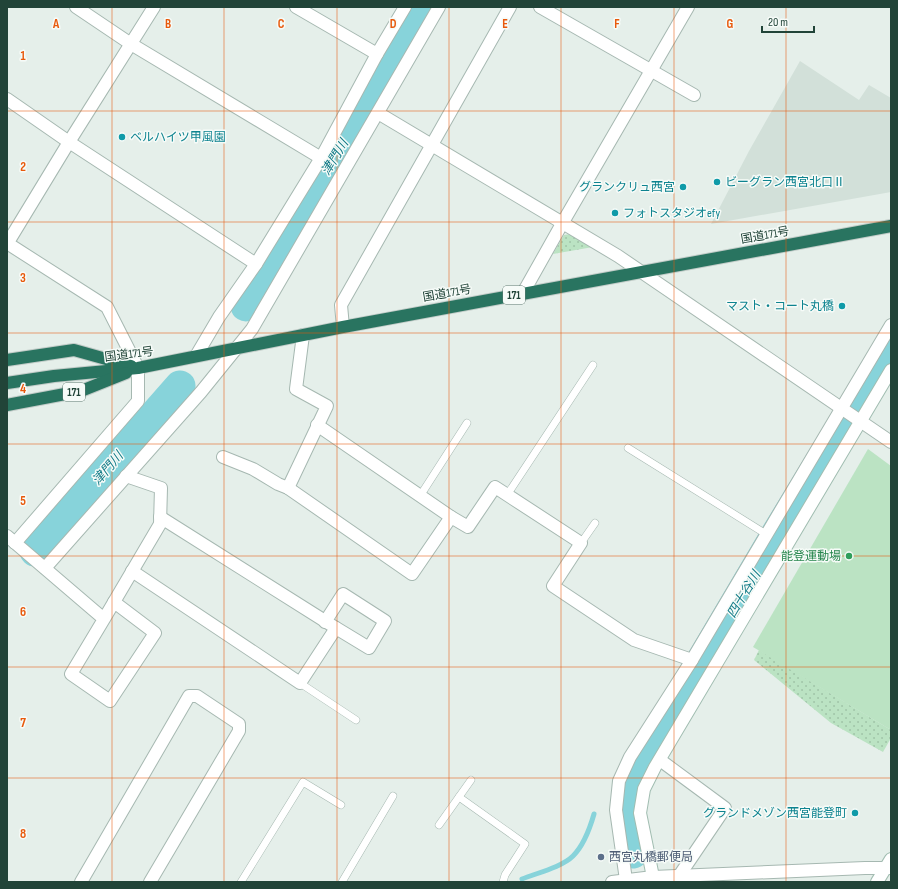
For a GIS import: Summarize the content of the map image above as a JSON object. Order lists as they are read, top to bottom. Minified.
{"streets":{"highway":["国道171号","171"]},"crossings":[["国道171号","171"]],"water":["津門川","四十谷川"],"places":["ベルハイツ甲風園","ビーグラン西宮北口Ⅱ","グランクリュ西宮","フォトスタジオefy","マスト・コート丸橋","能登運動場","グランドメゾン西宮能登町","西宮丸橋郵便局"],"scale_bar":"20 m","grid":{"columns":["A","B","C","D","E","F","G"],"rows":["1","2","3","4","5","6","7","8"]}}
